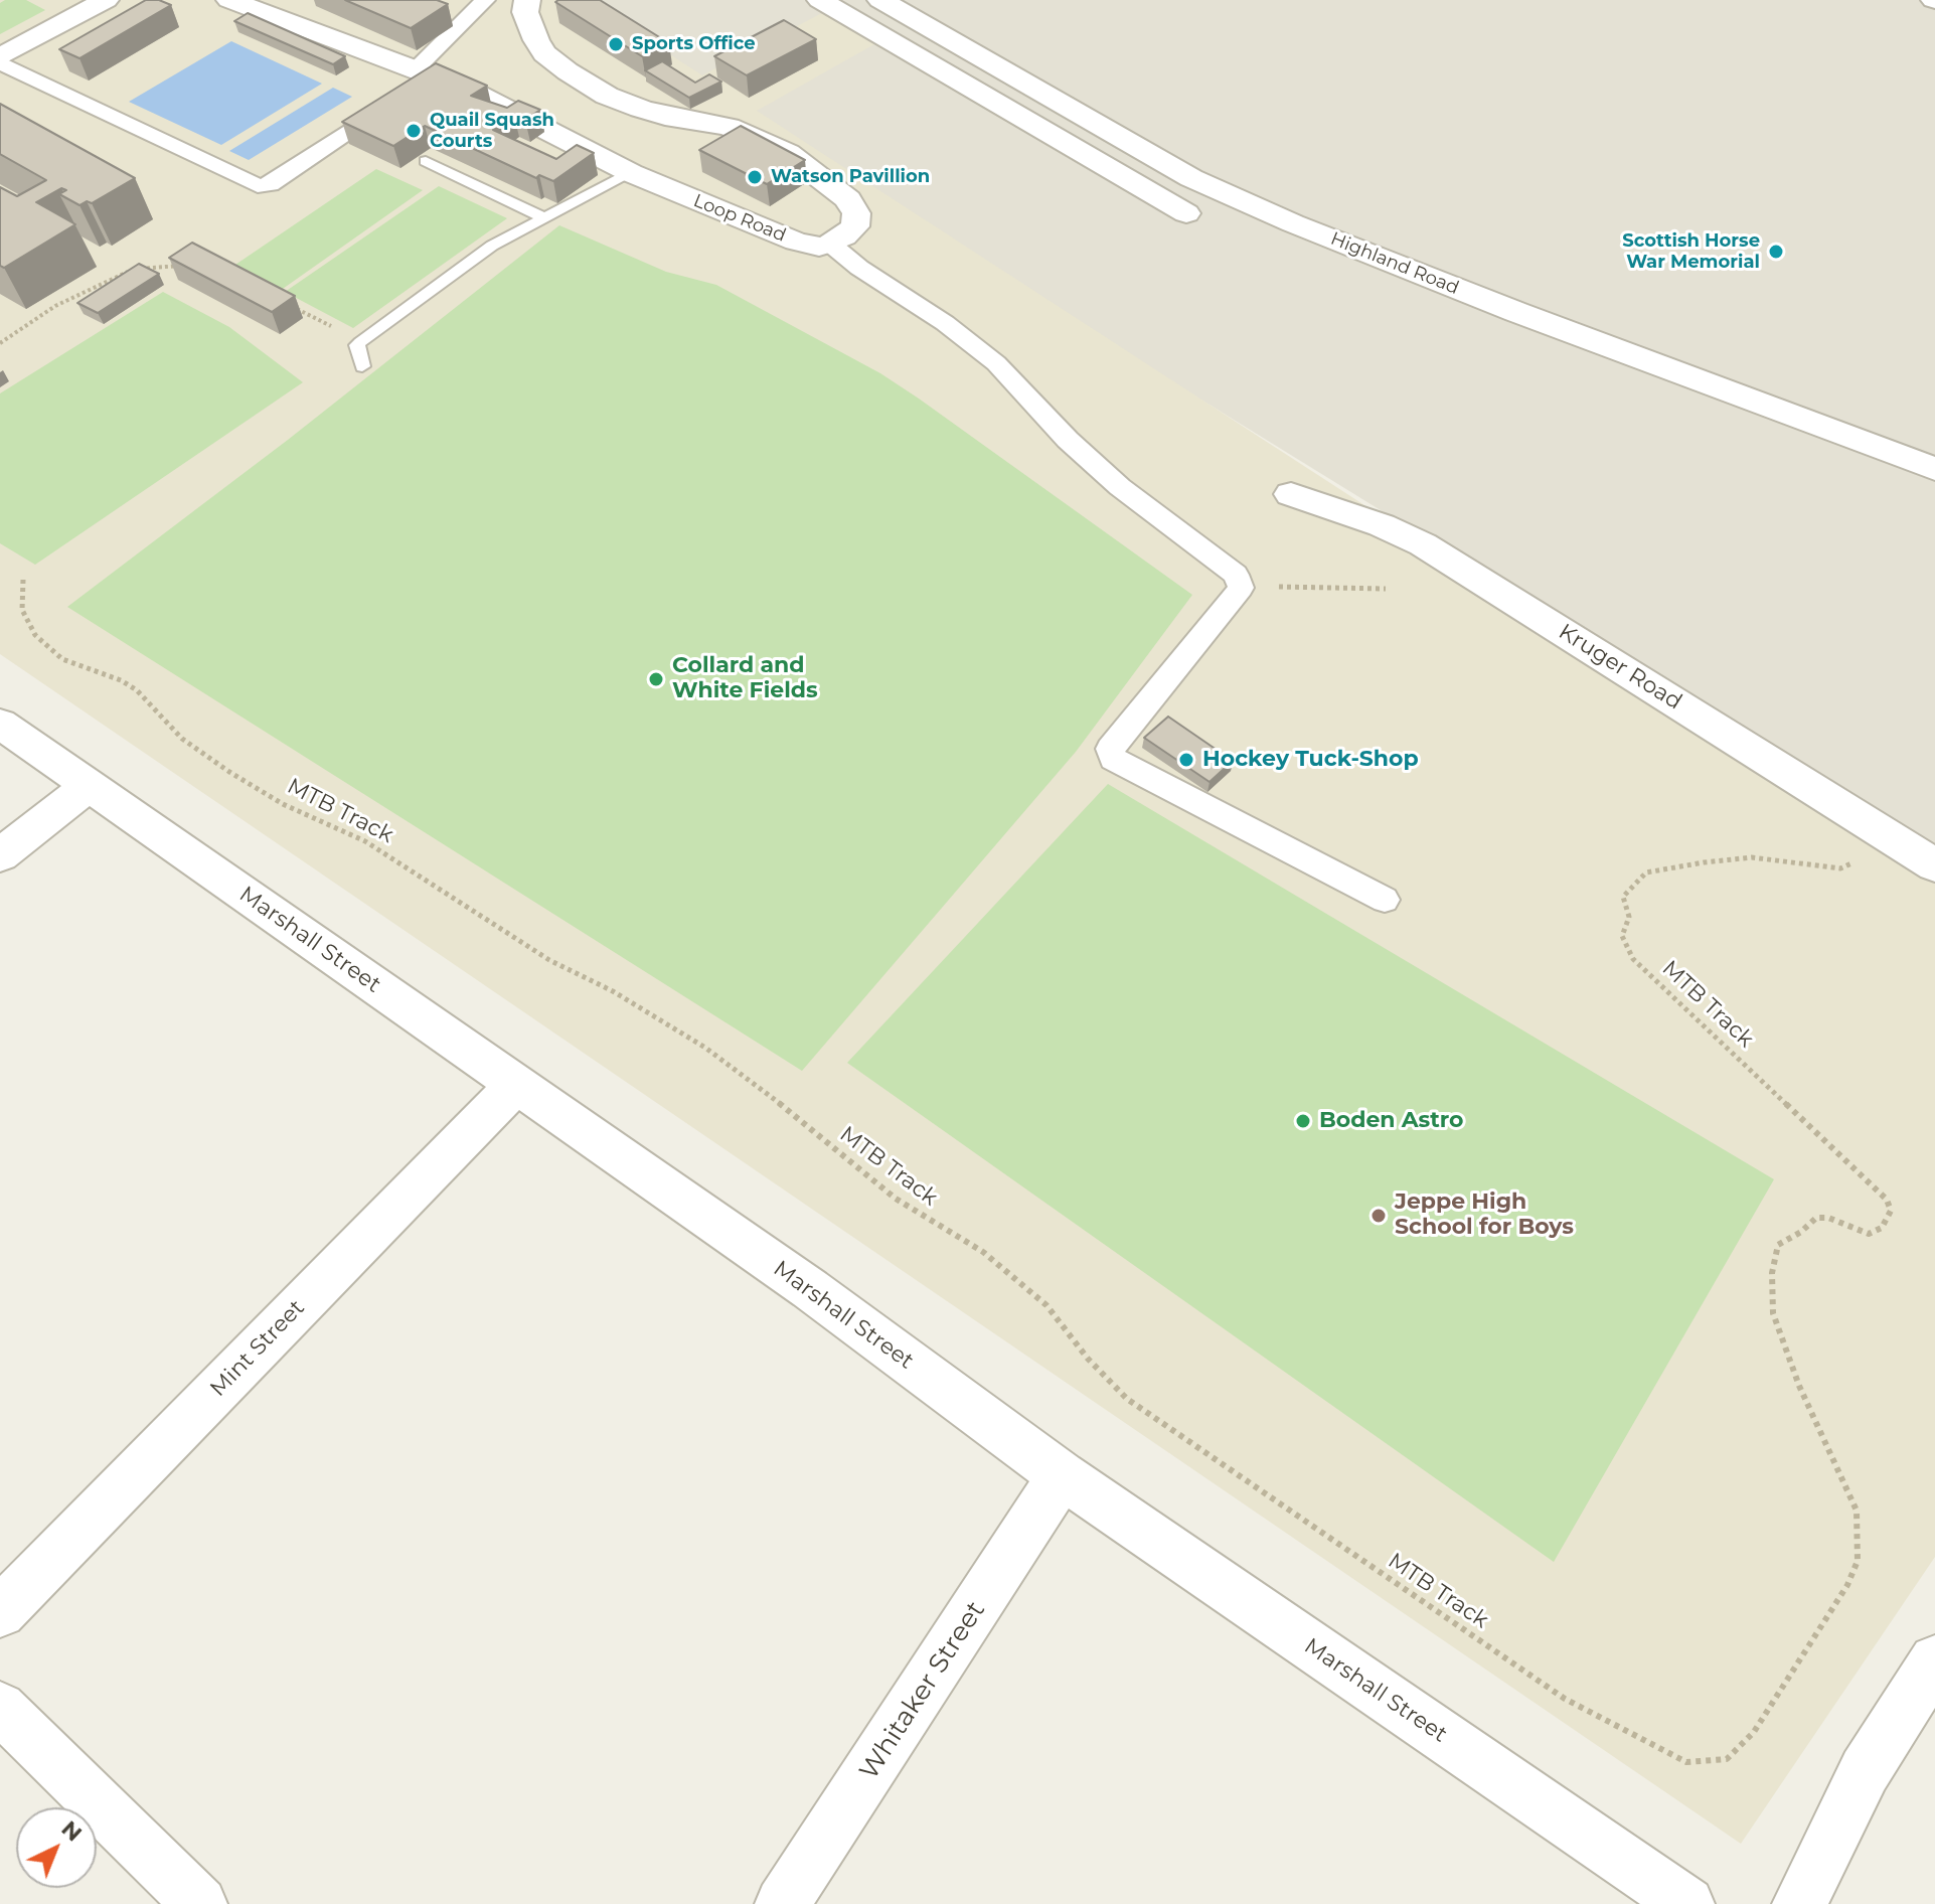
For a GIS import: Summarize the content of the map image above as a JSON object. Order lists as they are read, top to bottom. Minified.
{"streets":{"street":["Loop Road","Highland Road","Kruger Road","Marshall Street","Mint Street","Whitaker Street"],"path":["MTB Track"]},"crossings":[["Kruger Road","MTB Track"],["Marshall Street","Mint Street"],["Marshall Street","Whitaker Street"]],"places":["Sports Office","Quail Squash Courts","Watson Pavillion","Scottish Horse War Memorial","Collard and White Fields","Hockey Tuck-Shop","Boden Astro","Jeppe High School for Boys"],"north":"top right"}
